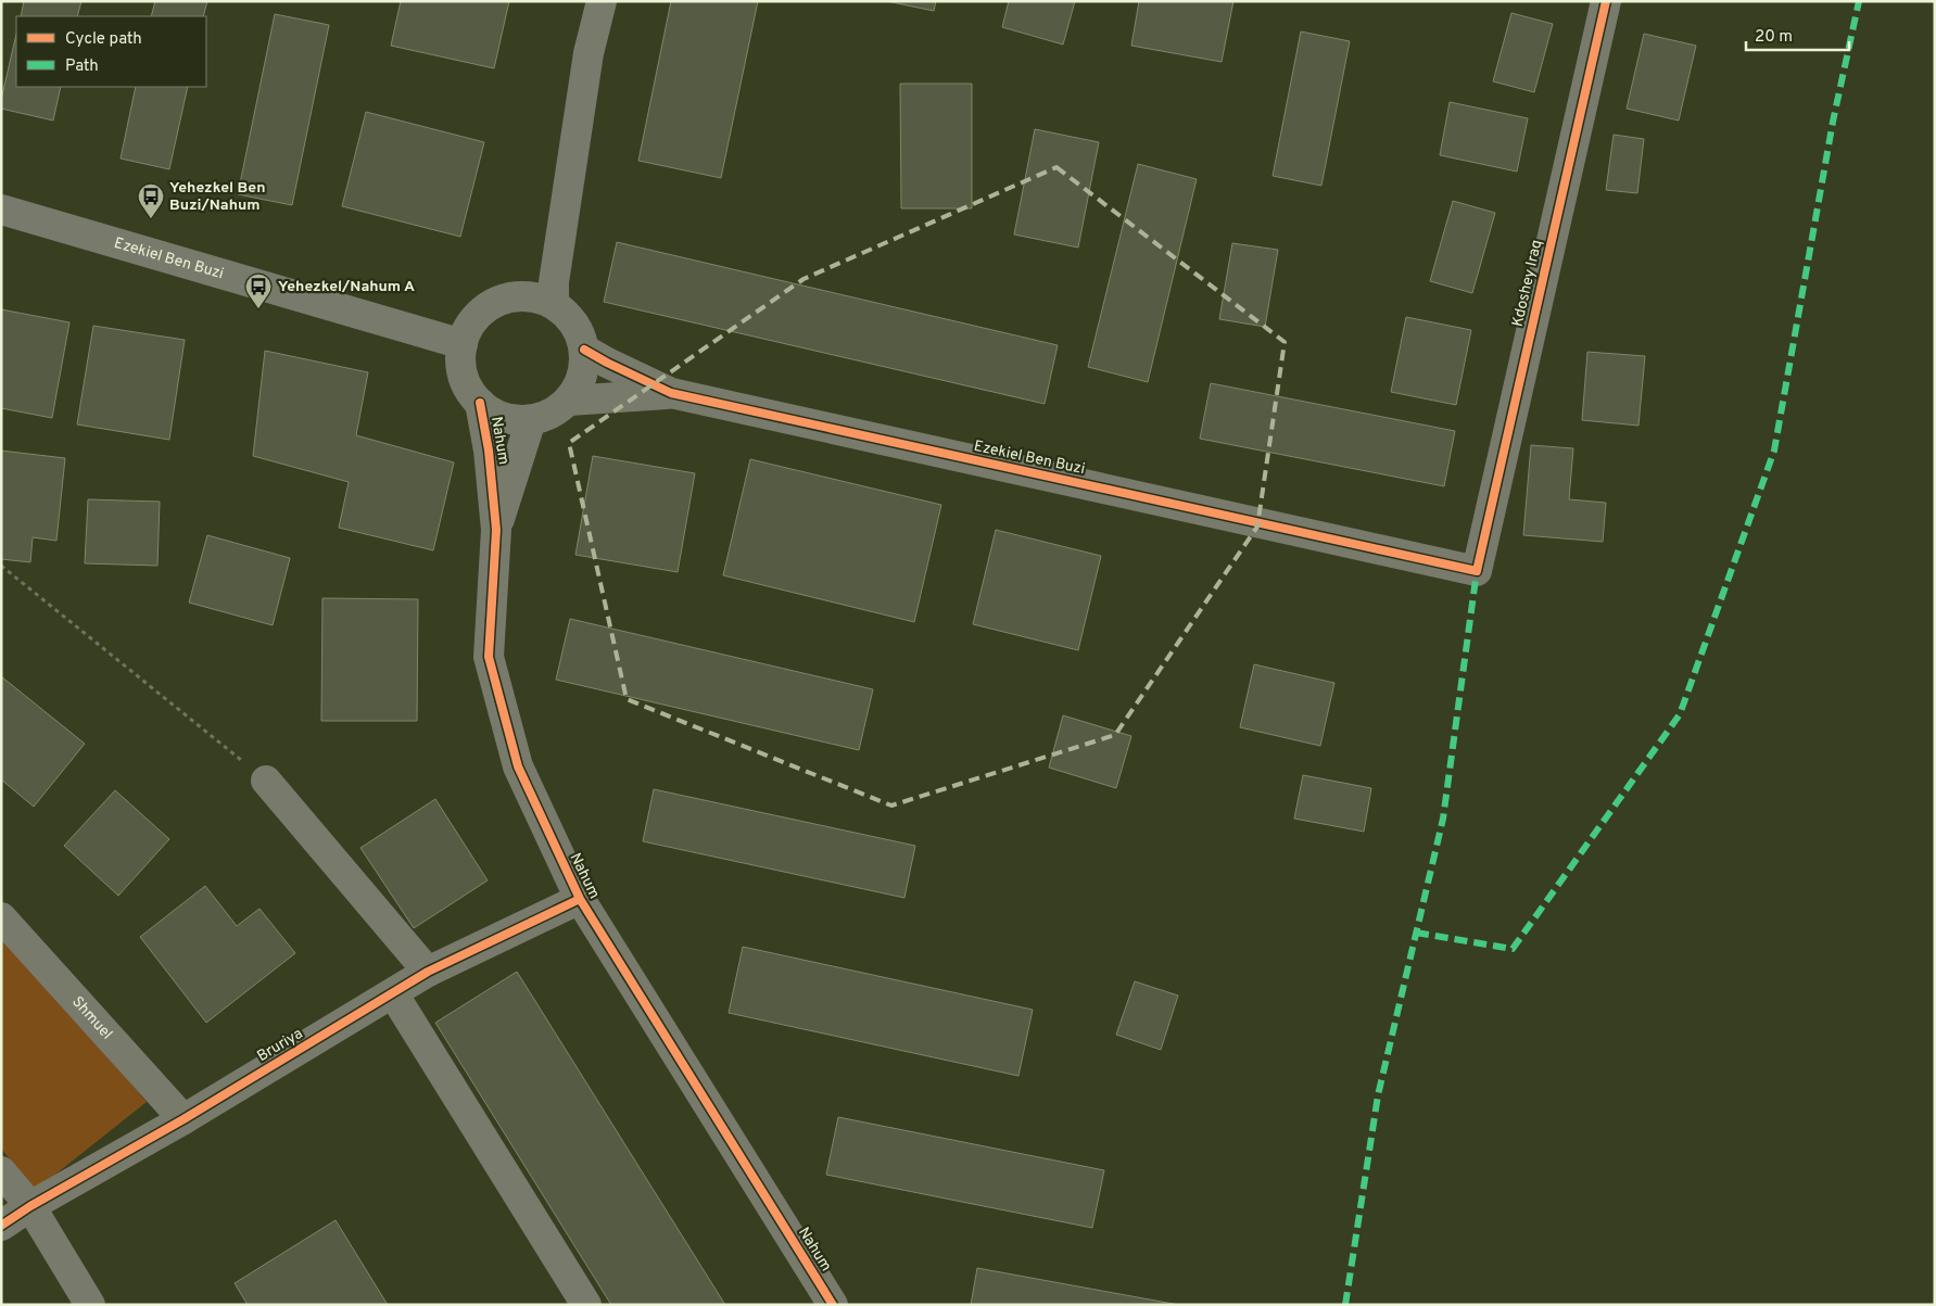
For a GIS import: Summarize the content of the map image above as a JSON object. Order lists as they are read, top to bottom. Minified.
{"streets":{"street":["Ezekiel Ben Buzi","Kdoshey Iraq","Nahum","Shmuel","Bruriya"]},"crossings":[["Ezekiel Ben Buzi","Kdoshey Iraq"],["Ezekiel Ben Buzi","Nahum"],["Nahum","Bruriya"],["Shmuel","Bruriya"]],"places":{"bus stop":["Yehezkel Ben Buzi/Nahum","Yehezkel/Nahum A"]},"legend":["Cycle path","Path"],"scale_bar":"20 m"}
